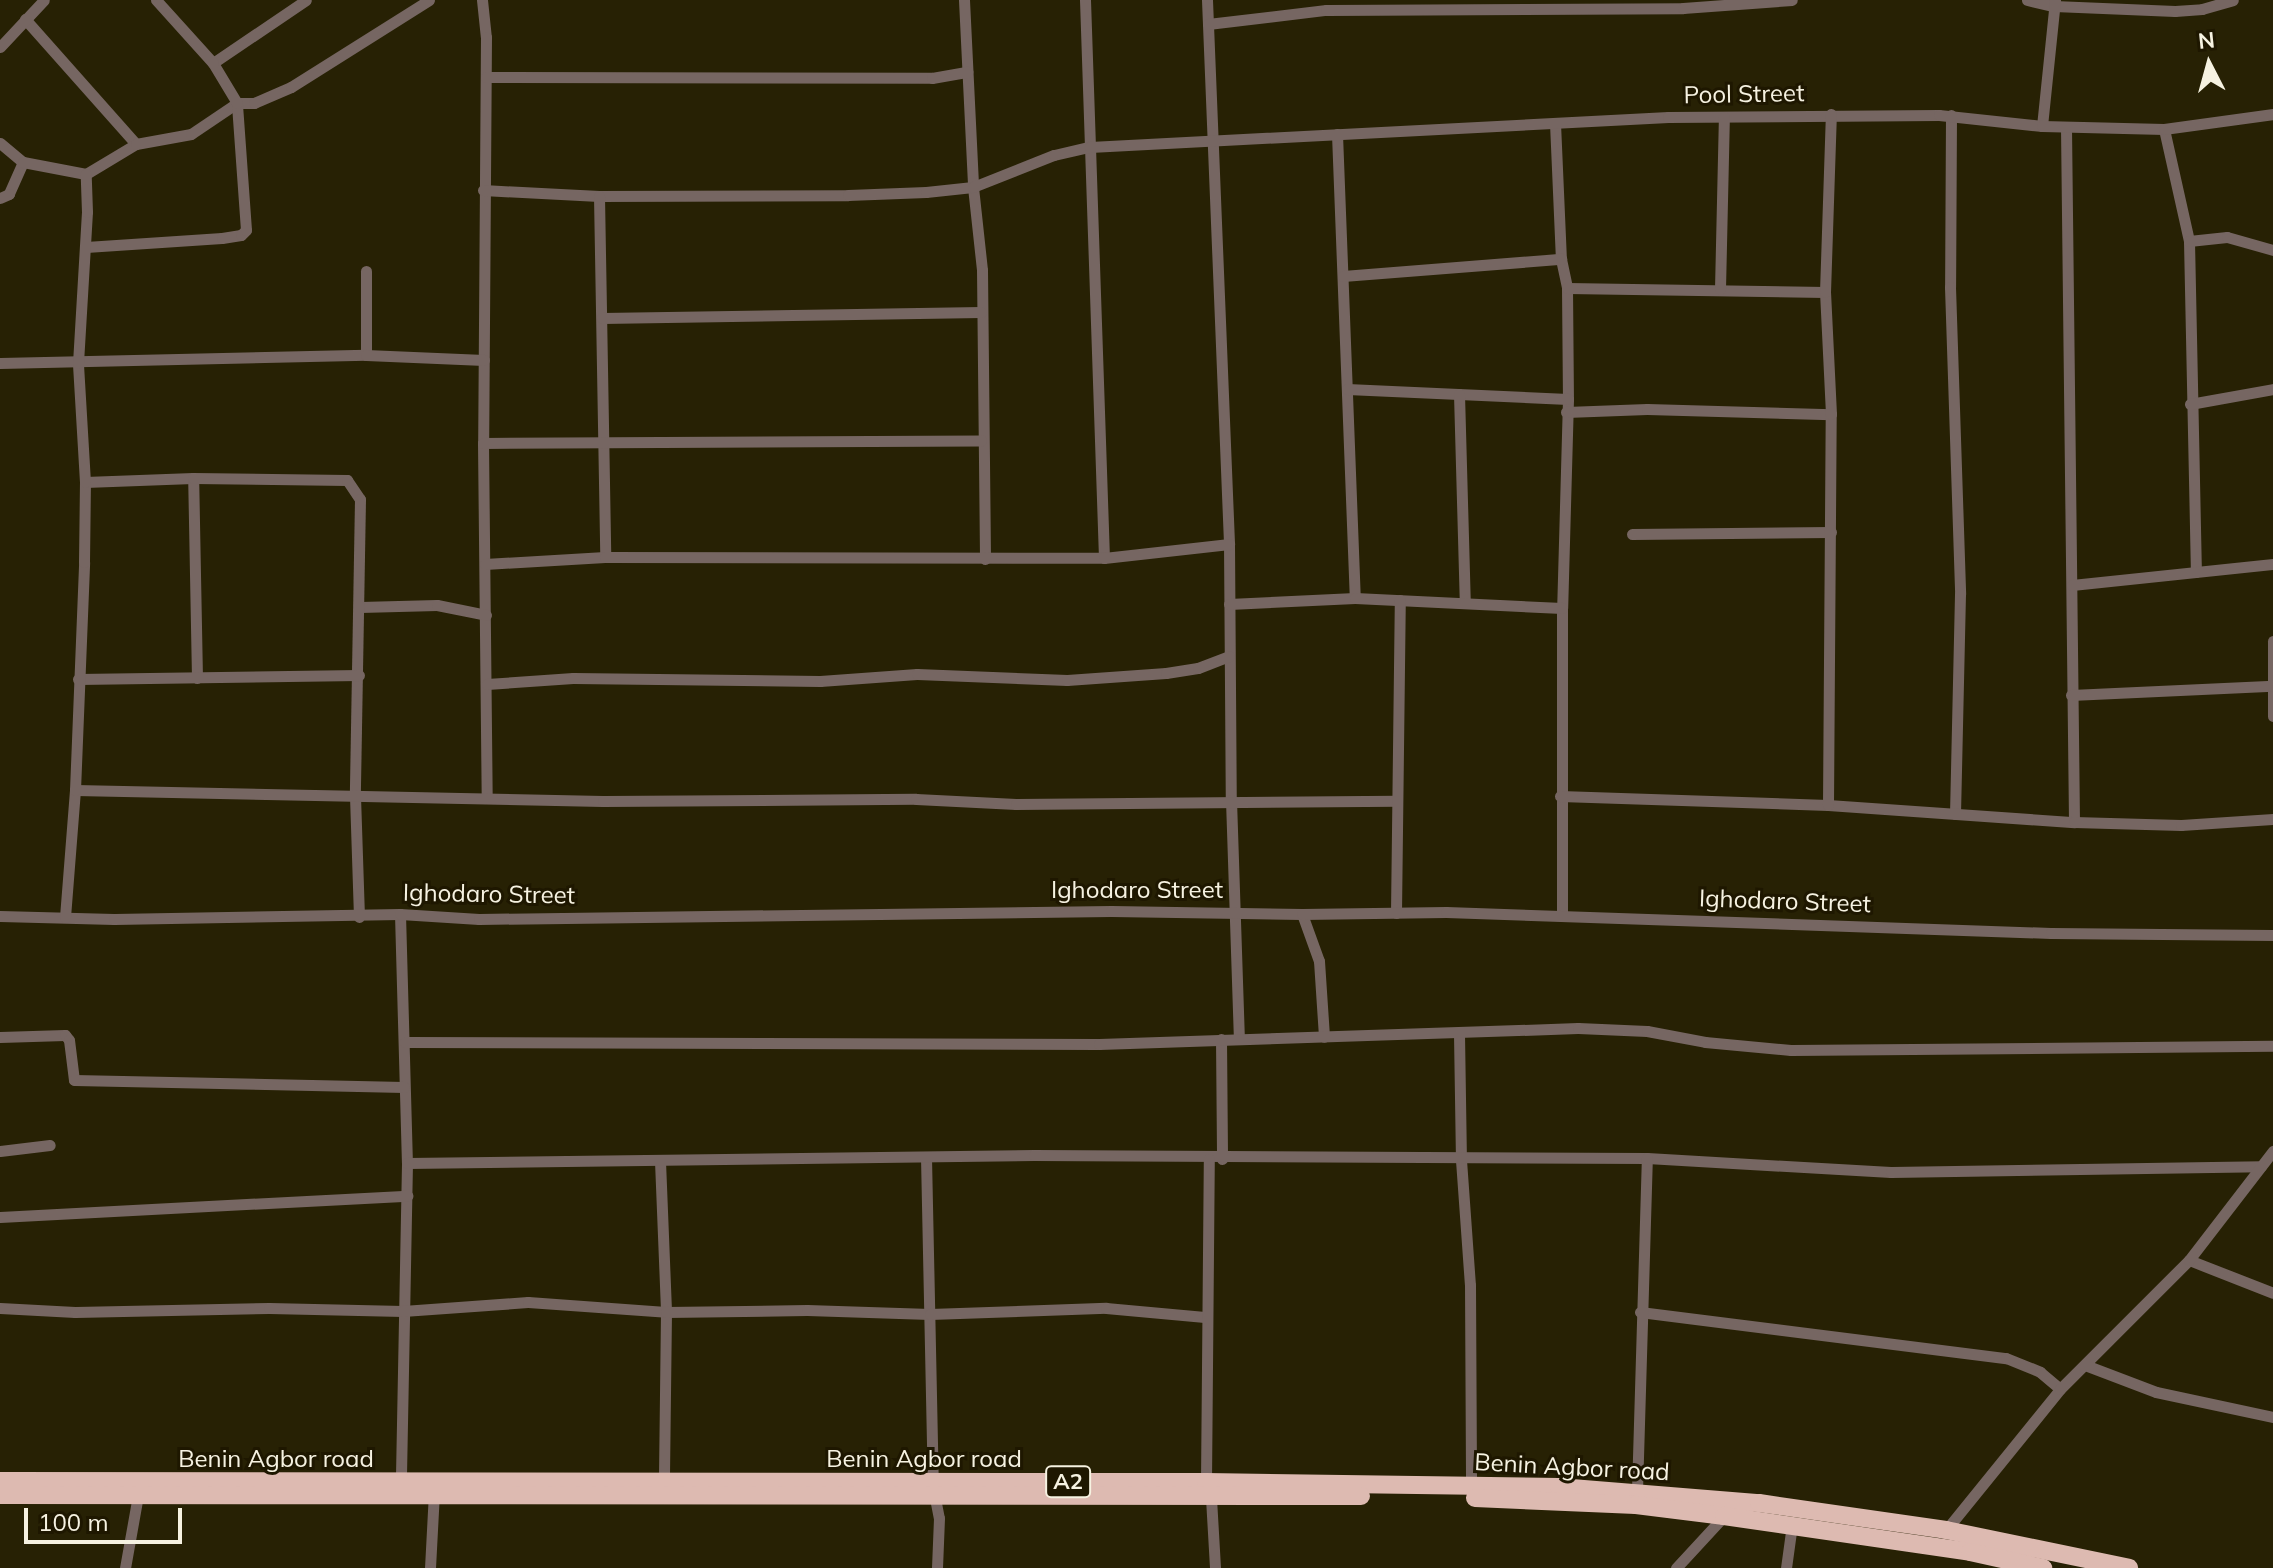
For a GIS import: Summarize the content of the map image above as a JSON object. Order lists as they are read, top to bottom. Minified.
{"streets":{"highway":["Benin Agbor road","A2"],"street":["Pool Street","Ighodaro Street"]},"scale_bar":"100 m","north":"top"}
